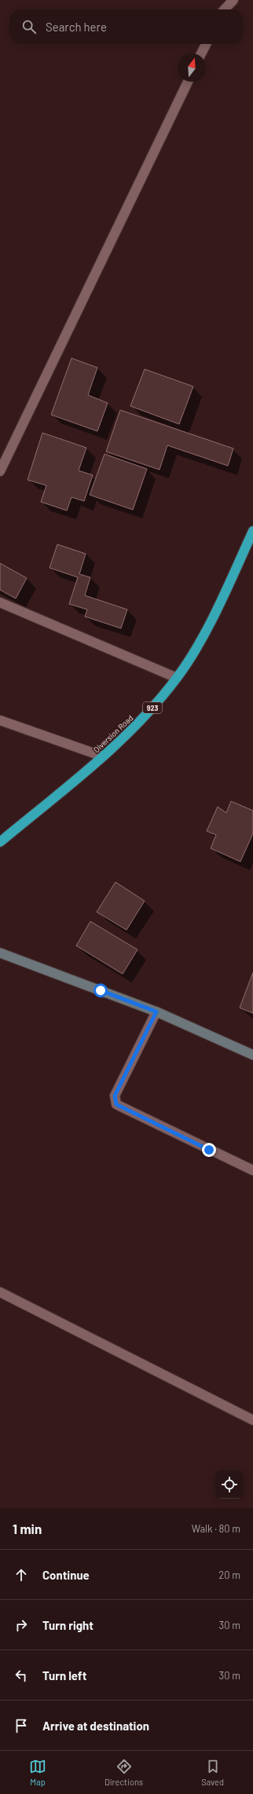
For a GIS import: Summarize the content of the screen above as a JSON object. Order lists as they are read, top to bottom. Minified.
{"streets":{"highway":["923","Diversion Road"]},"north":"top","page":{"search":"Search here","heading":["1 min","Walk · 80 m"],"list":[["Continue","20 m"],["Turn right","30 m"],["Turn left","30 m"],"Arrive at destination"],"nav":["Map","Directions","Saved"]}}
